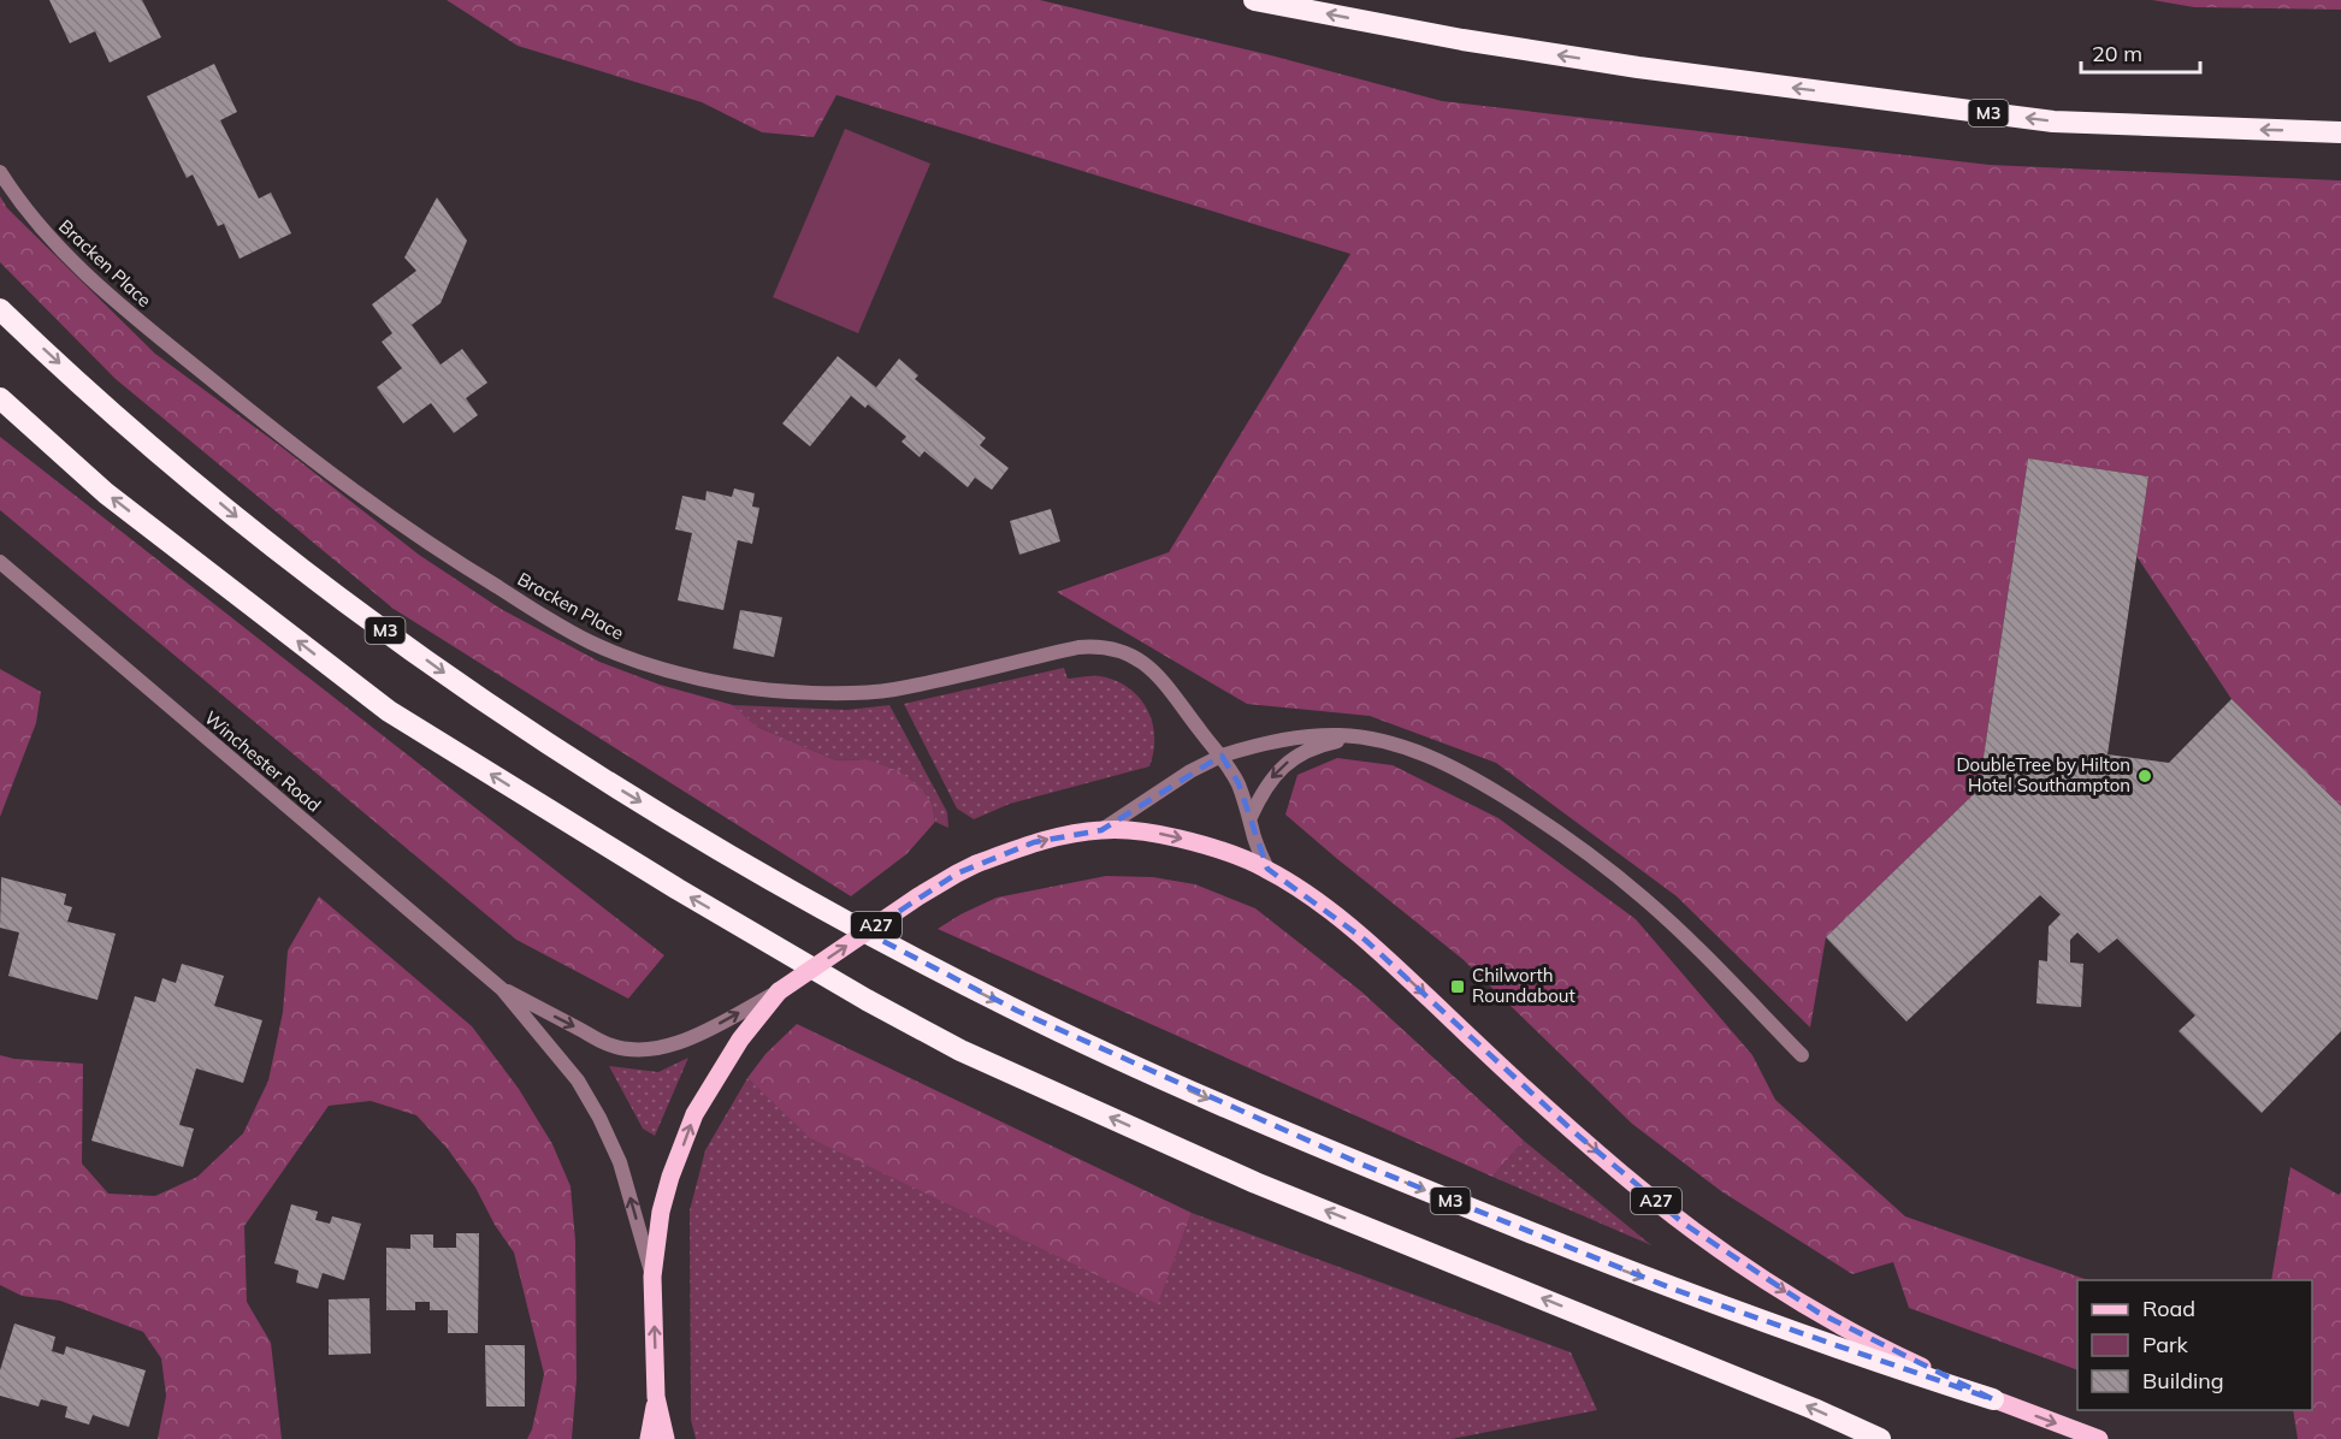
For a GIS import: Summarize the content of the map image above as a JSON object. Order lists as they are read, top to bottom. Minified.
{"streets":{"highway":["M3"],"main road":["A27"],"street":["Bracken Place","Winchester Road"]},"crossings":[["M3","A27"],["Bracken Place","A27"],["Winchester Road","A27"]],"places":{"other":["DoubleTree by Hilton Hotel Southampton"],"transit":["Chilworth Roundabout"]},"legend":["Road","Park","Building"],"scale_bar":"20 m"}
